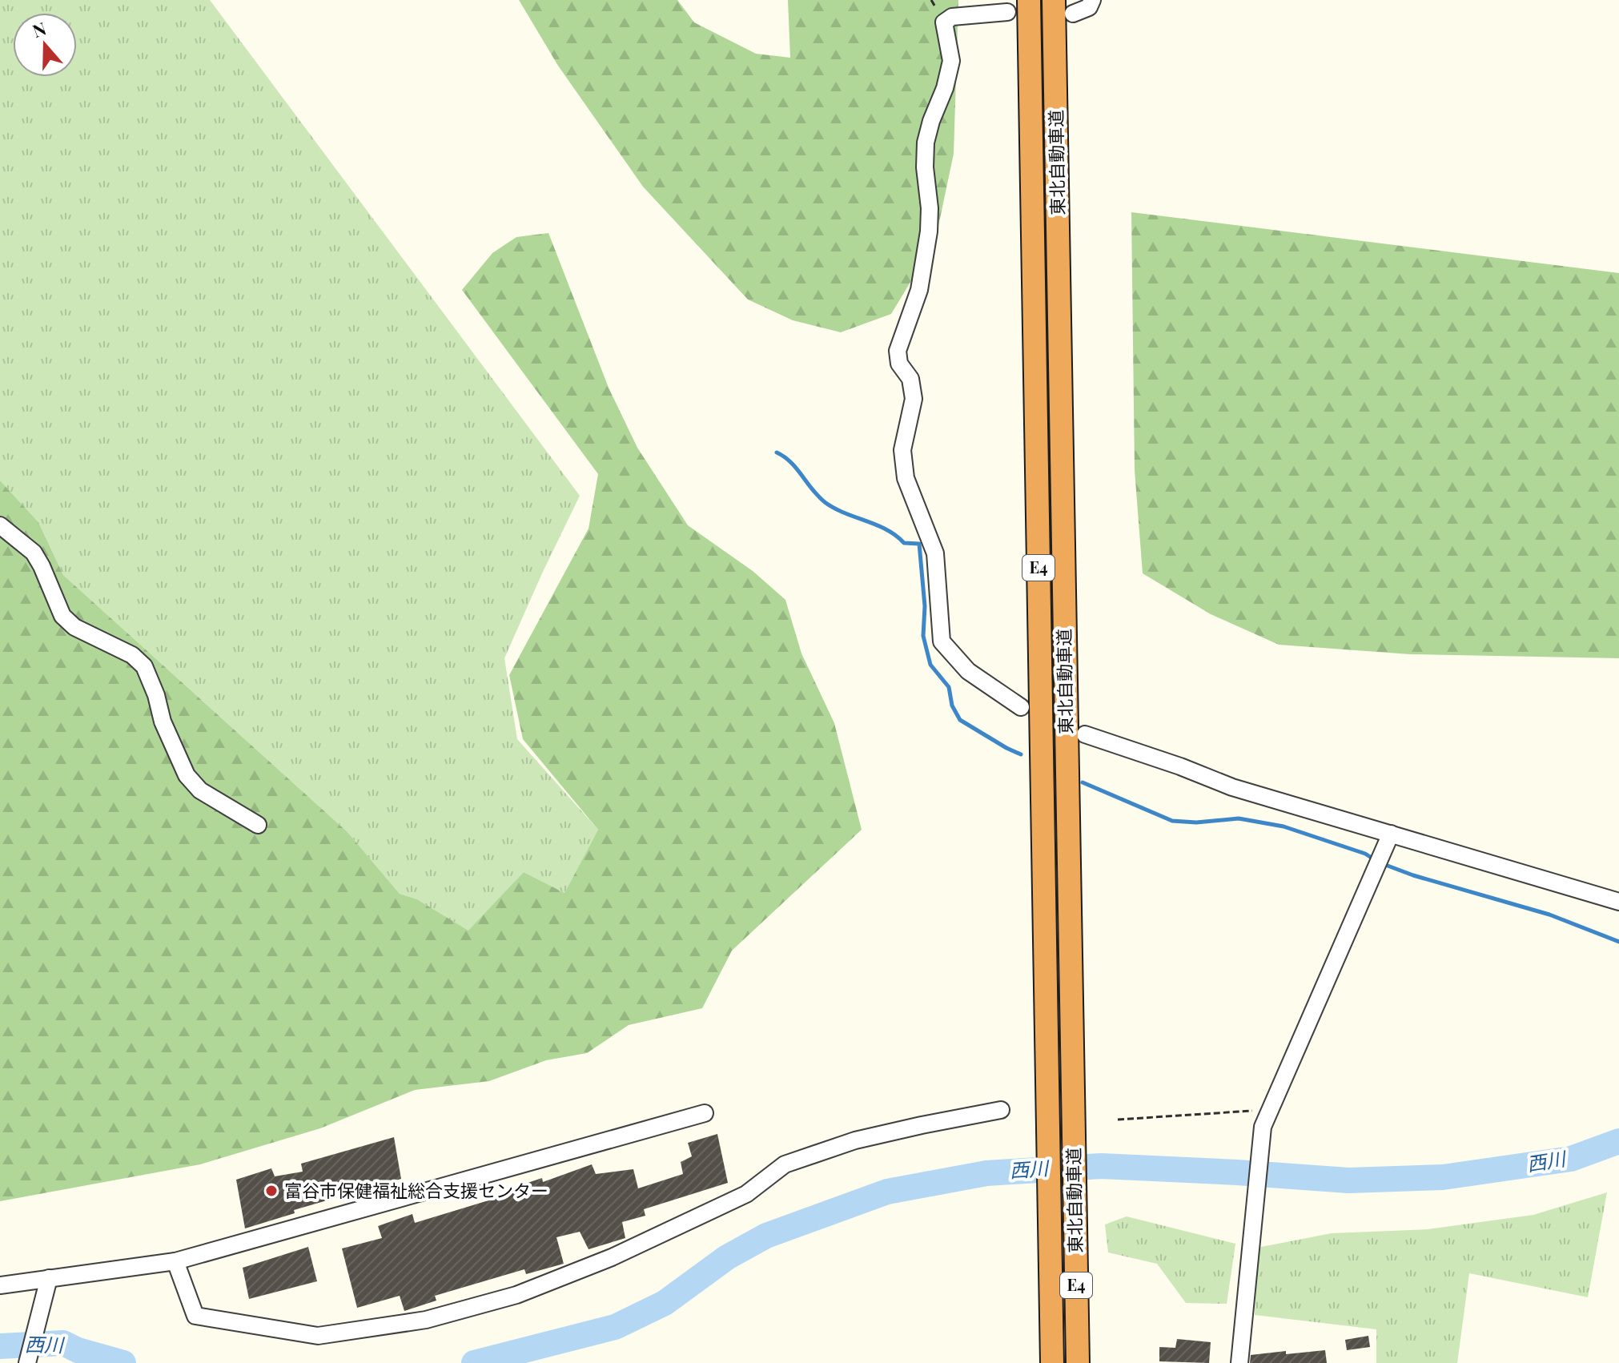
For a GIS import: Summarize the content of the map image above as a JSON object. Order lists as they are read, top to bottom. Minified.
{"streets":{"highway":["東北自動車道","E4"]},"water":["西川"],"places":["富谷市保健福祉総合支援センター"],"north":"top"}
